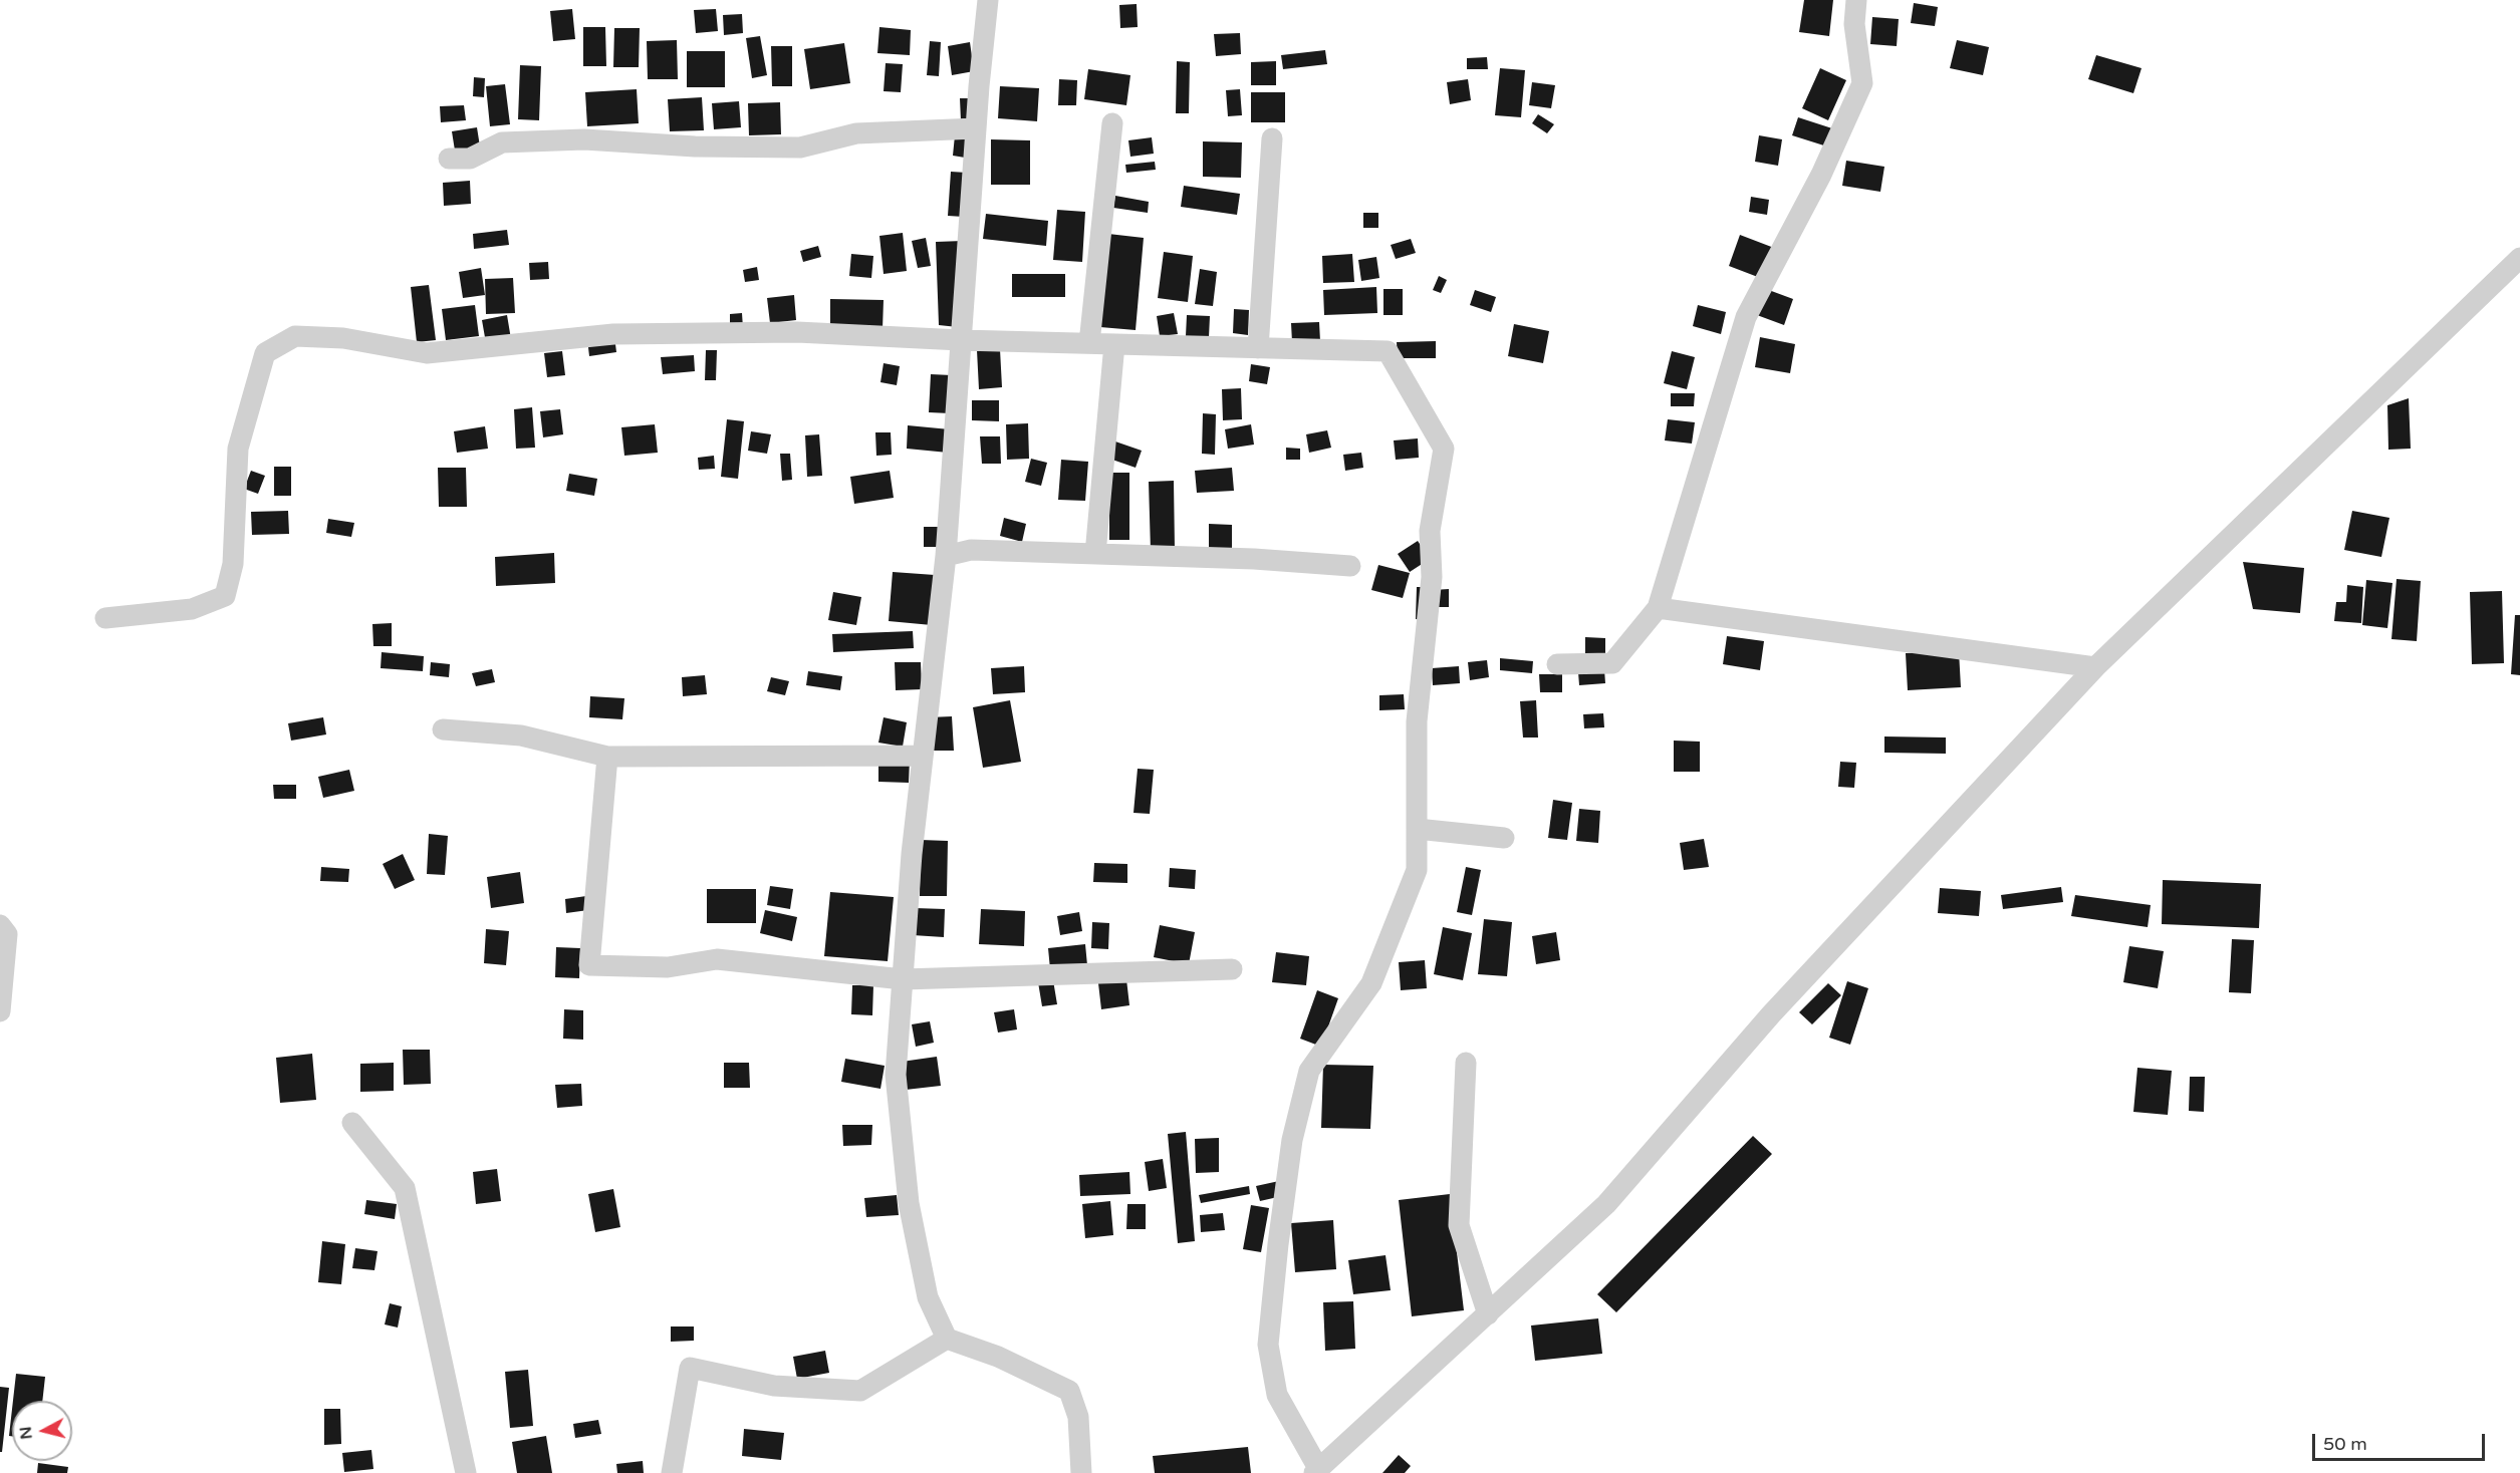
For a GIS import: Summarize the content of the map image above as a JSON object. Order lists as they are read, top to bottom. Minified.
{"scale_bar":"50 m","north":"left"}
